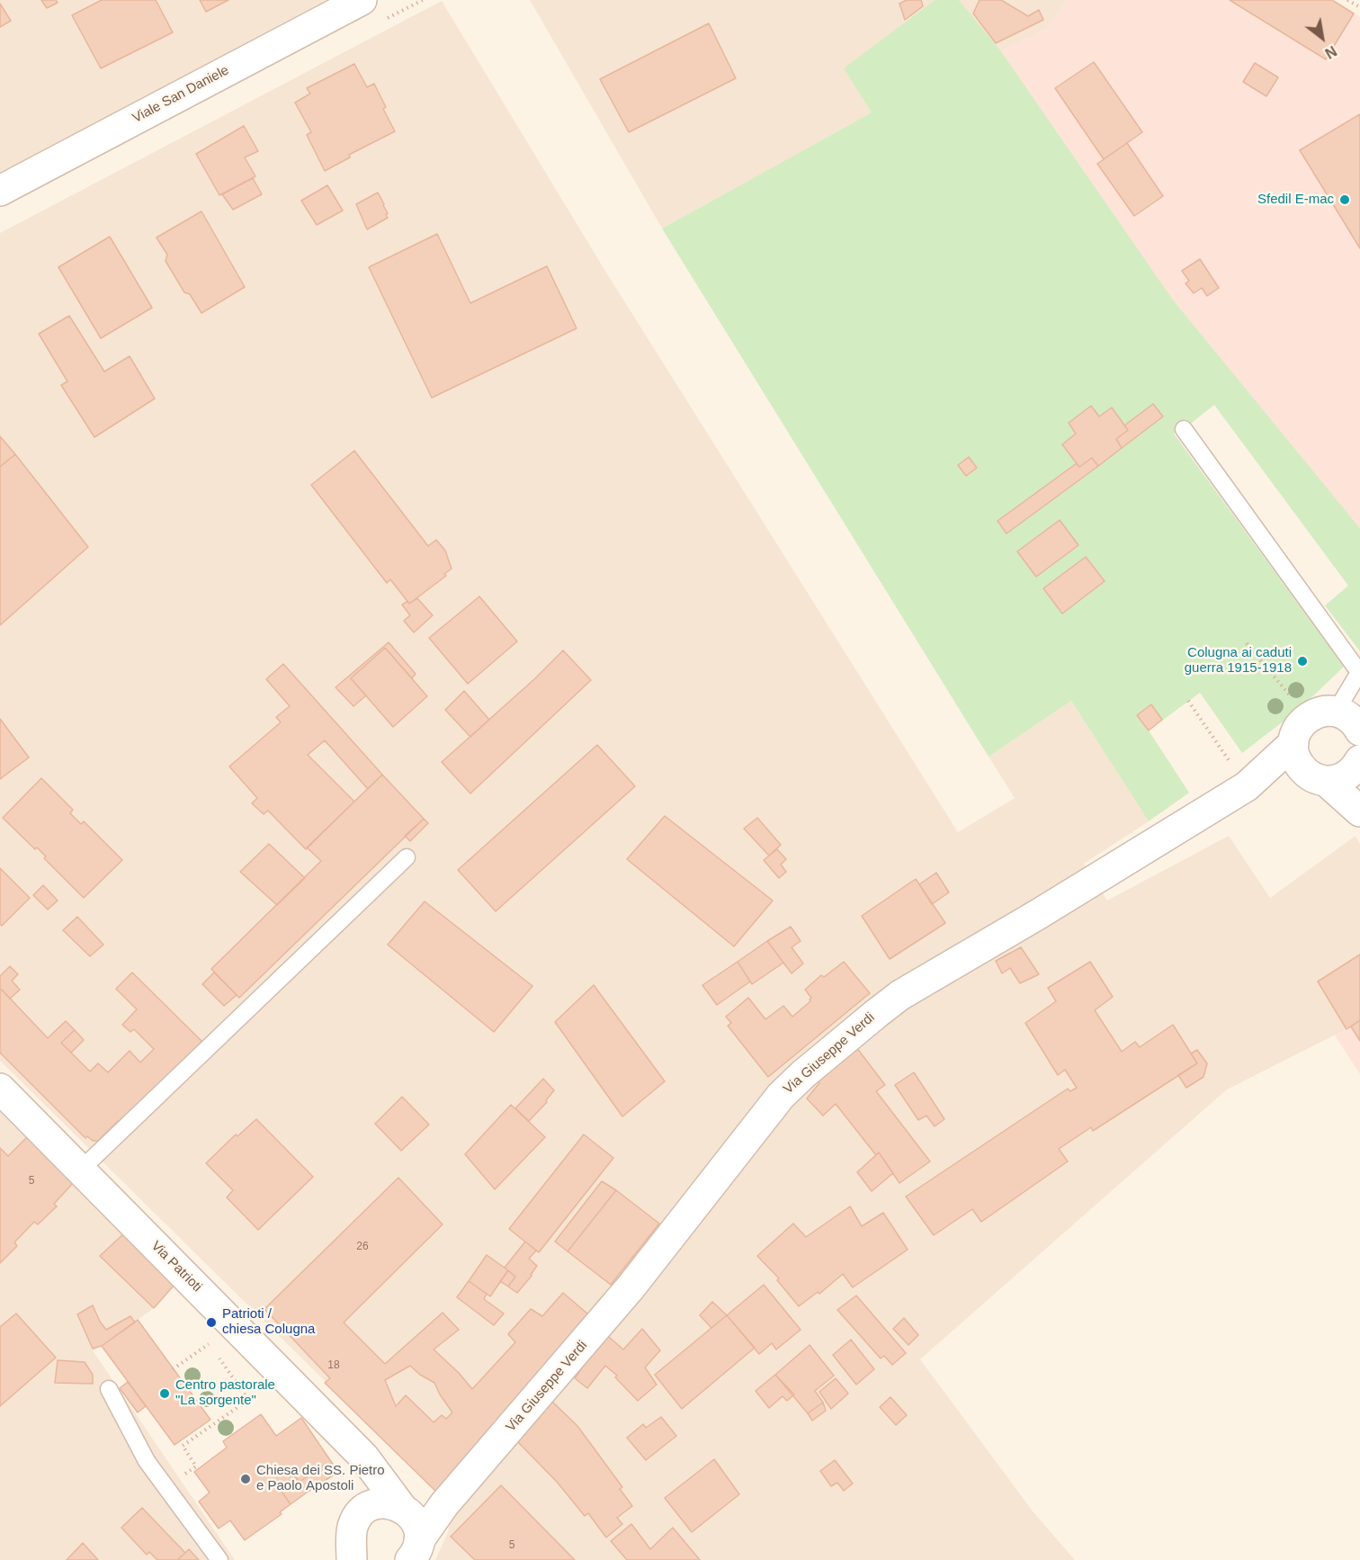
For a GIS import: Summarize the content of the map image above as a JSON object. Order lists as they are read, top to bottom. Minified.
{"streets":{"street":["Viale San Daniele","Via Giuseppe Verdi","Via Patrioti"]},"crossings":[["Via Giuseppe Verdi","Via Patrioti"]],"places":["Sfedil E-mac","Colugna ai caduti guerra 1915-1918","Patrioti / chiesa Colugna","Centro pastorale \"La sorgente\"","Chiesa dei SS. Pietro e Paolo Apostoli"],"house_numbers":["5","26","18","5"],"north":"bottom right"}
